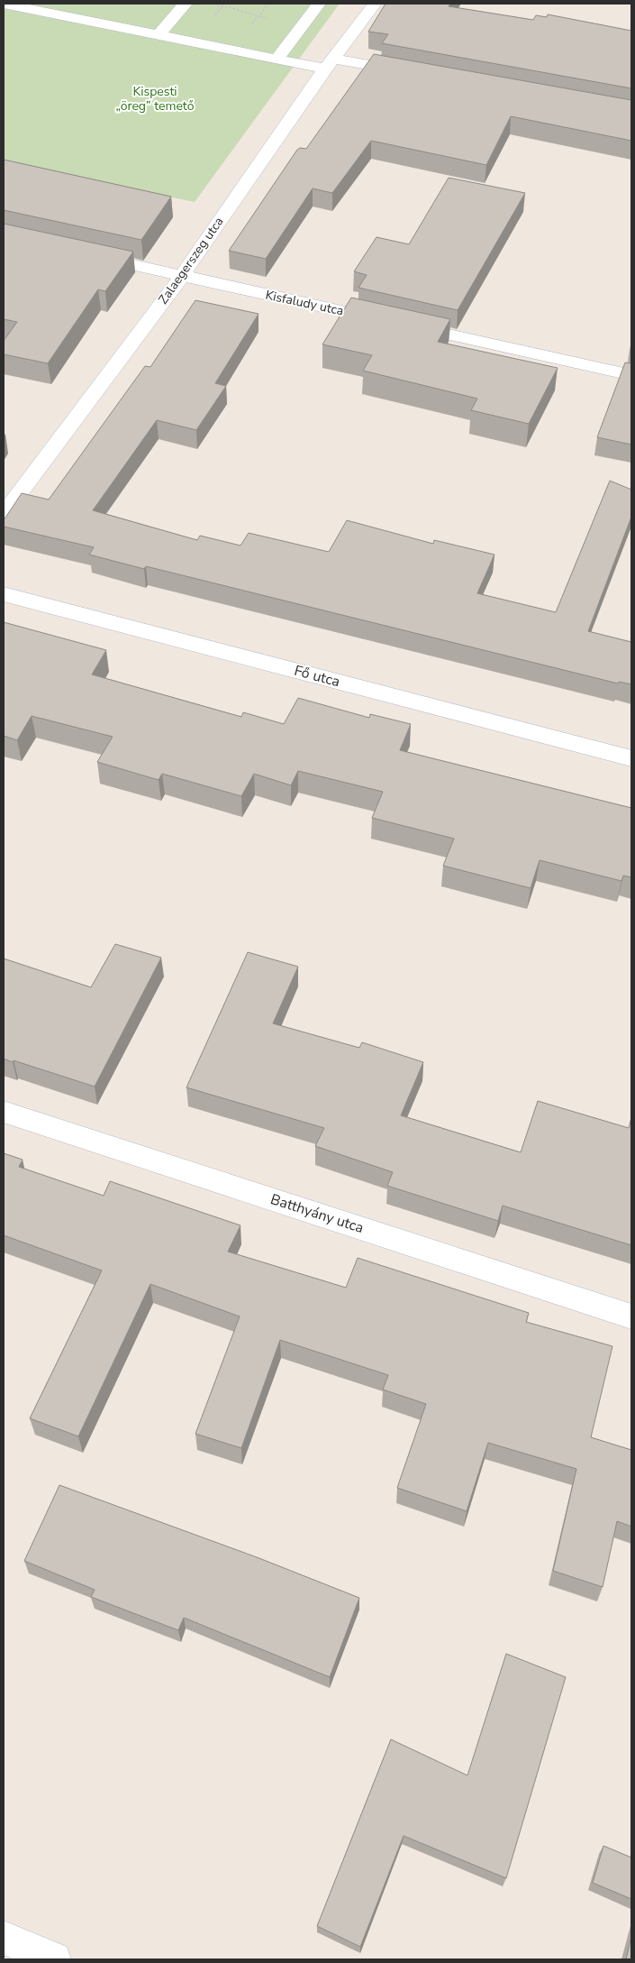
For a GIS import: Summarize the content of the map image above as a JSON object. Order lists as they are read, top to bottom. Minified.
{"streets":{"street":["Zalaegerszeg utca","Kisfaludy utca","Fő utca","Batthyány utca"]},"crossings":[["Zalaegerszeg utca","Kisfaludy utca"]],"parks":["Kispesti „öreg” temető"]}
